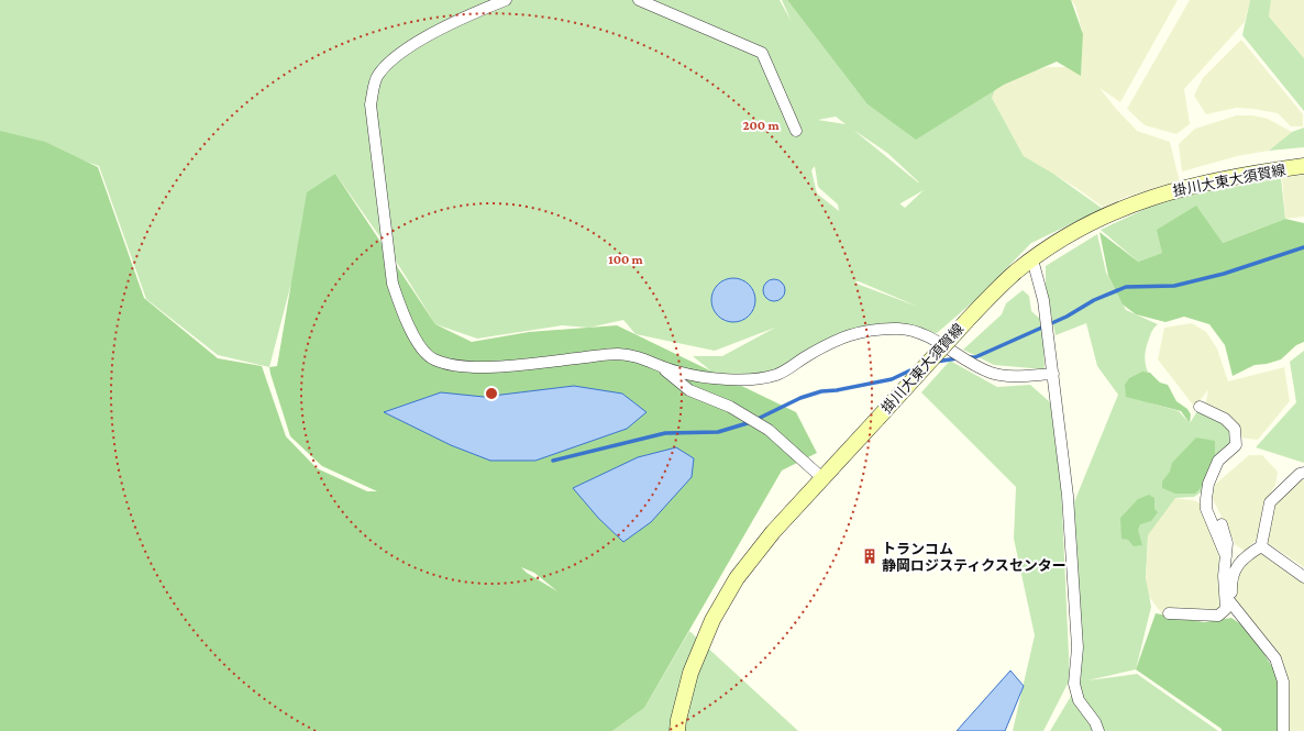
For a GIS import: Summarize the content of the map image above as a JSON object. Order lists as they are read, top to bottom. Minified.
{"streets":{"main road":["掛川大東大須賀線"]},"places":{"building":["トランコム 静岡ロジスティクスセンター"]},"rings":["200 m","100 m"]}
